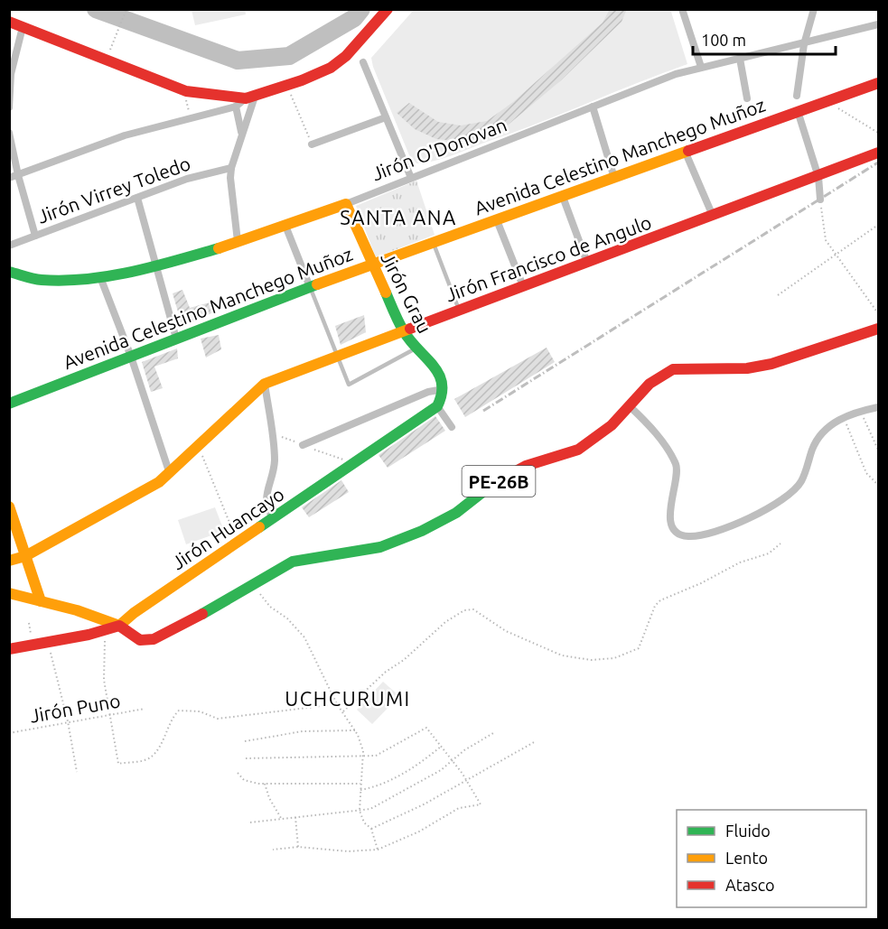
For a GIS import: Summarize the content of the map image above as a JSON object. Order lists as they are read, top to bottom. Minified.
{"streets":{"main road":["Jirón O'Donovan","Avenida Celestino Manchego Muñoz","Jirón Francisco de Angulo","Jirón Grau","PE-26B","Jirón Huancayo"],"street":["Jirón Virrey Toledo"],"path":["Jirón Puno"]},"crossings":[["Jirón O'Donovan","Jirón Grau"],["Avenida Celestino Manchego Muñoz","Jirón Grau"],["Jirón Francisco de Angulo","Jirón Grau"],["PE-26B","Jirón Huancayo"]],"districts":["SANTA ANA","UCHCURUMI"],"legend":["Fluido","Lento","Atasco"],"scale_bar":"100 m"}
